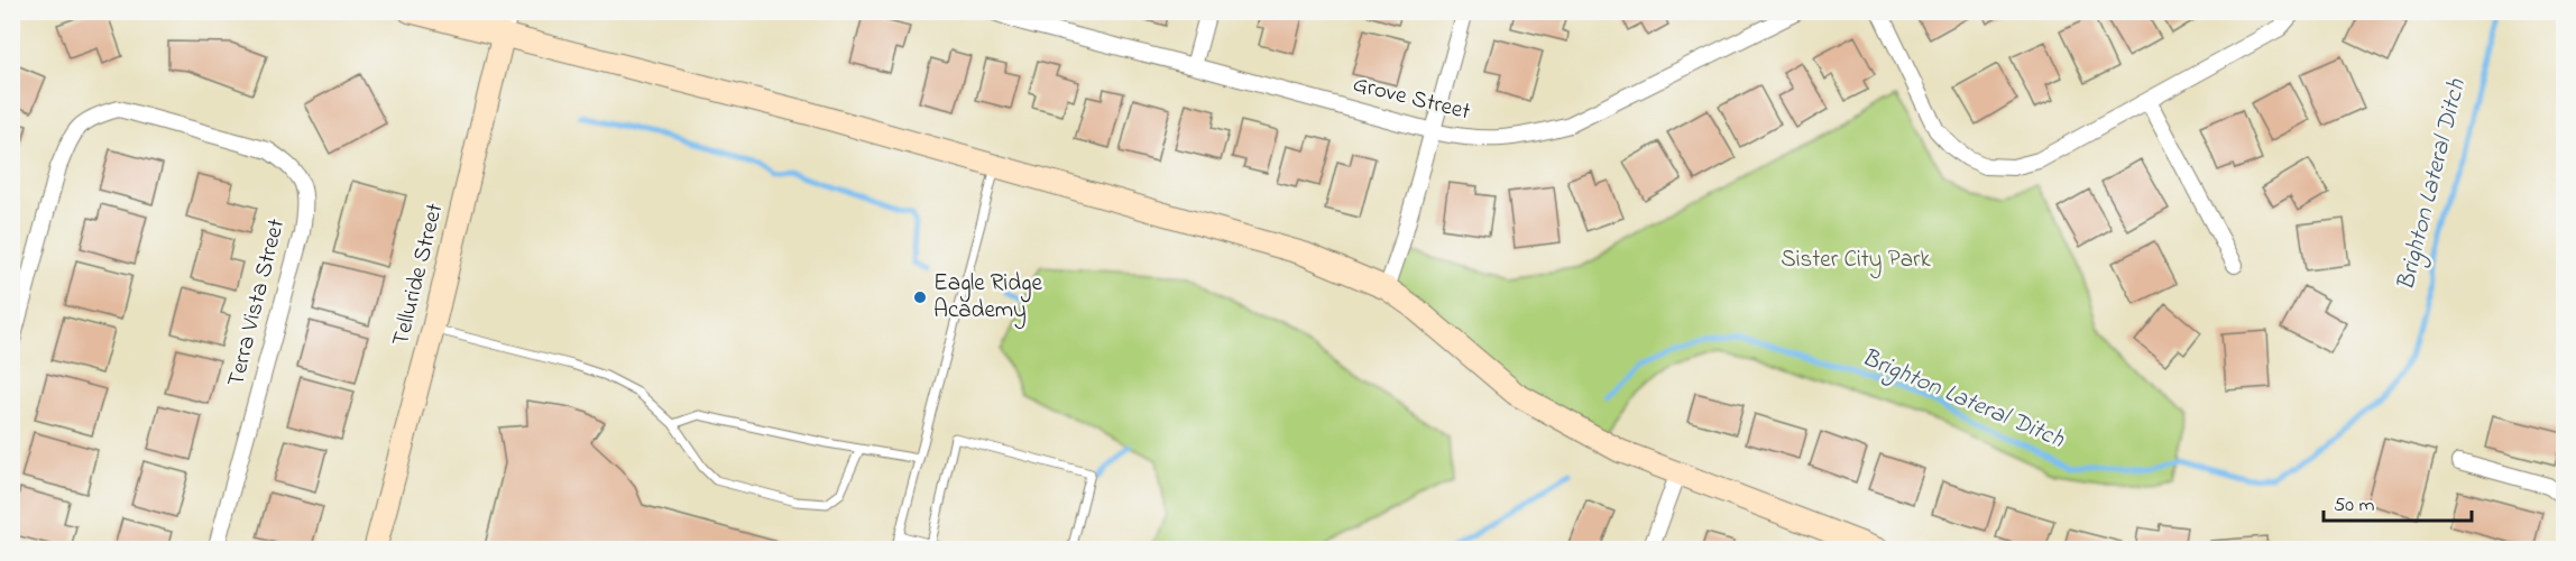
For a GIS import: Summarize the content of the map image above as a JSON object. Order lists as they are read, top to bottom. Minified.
{"streets":{"street":["Grove Street","Telluride Street","Terra Vista Street"]},"water":["Brighton Lateral Ditch"],"parks":["Sister City Park"],"places":["Eagle Ridge Academy"],"scale_bar":"50 m"}
